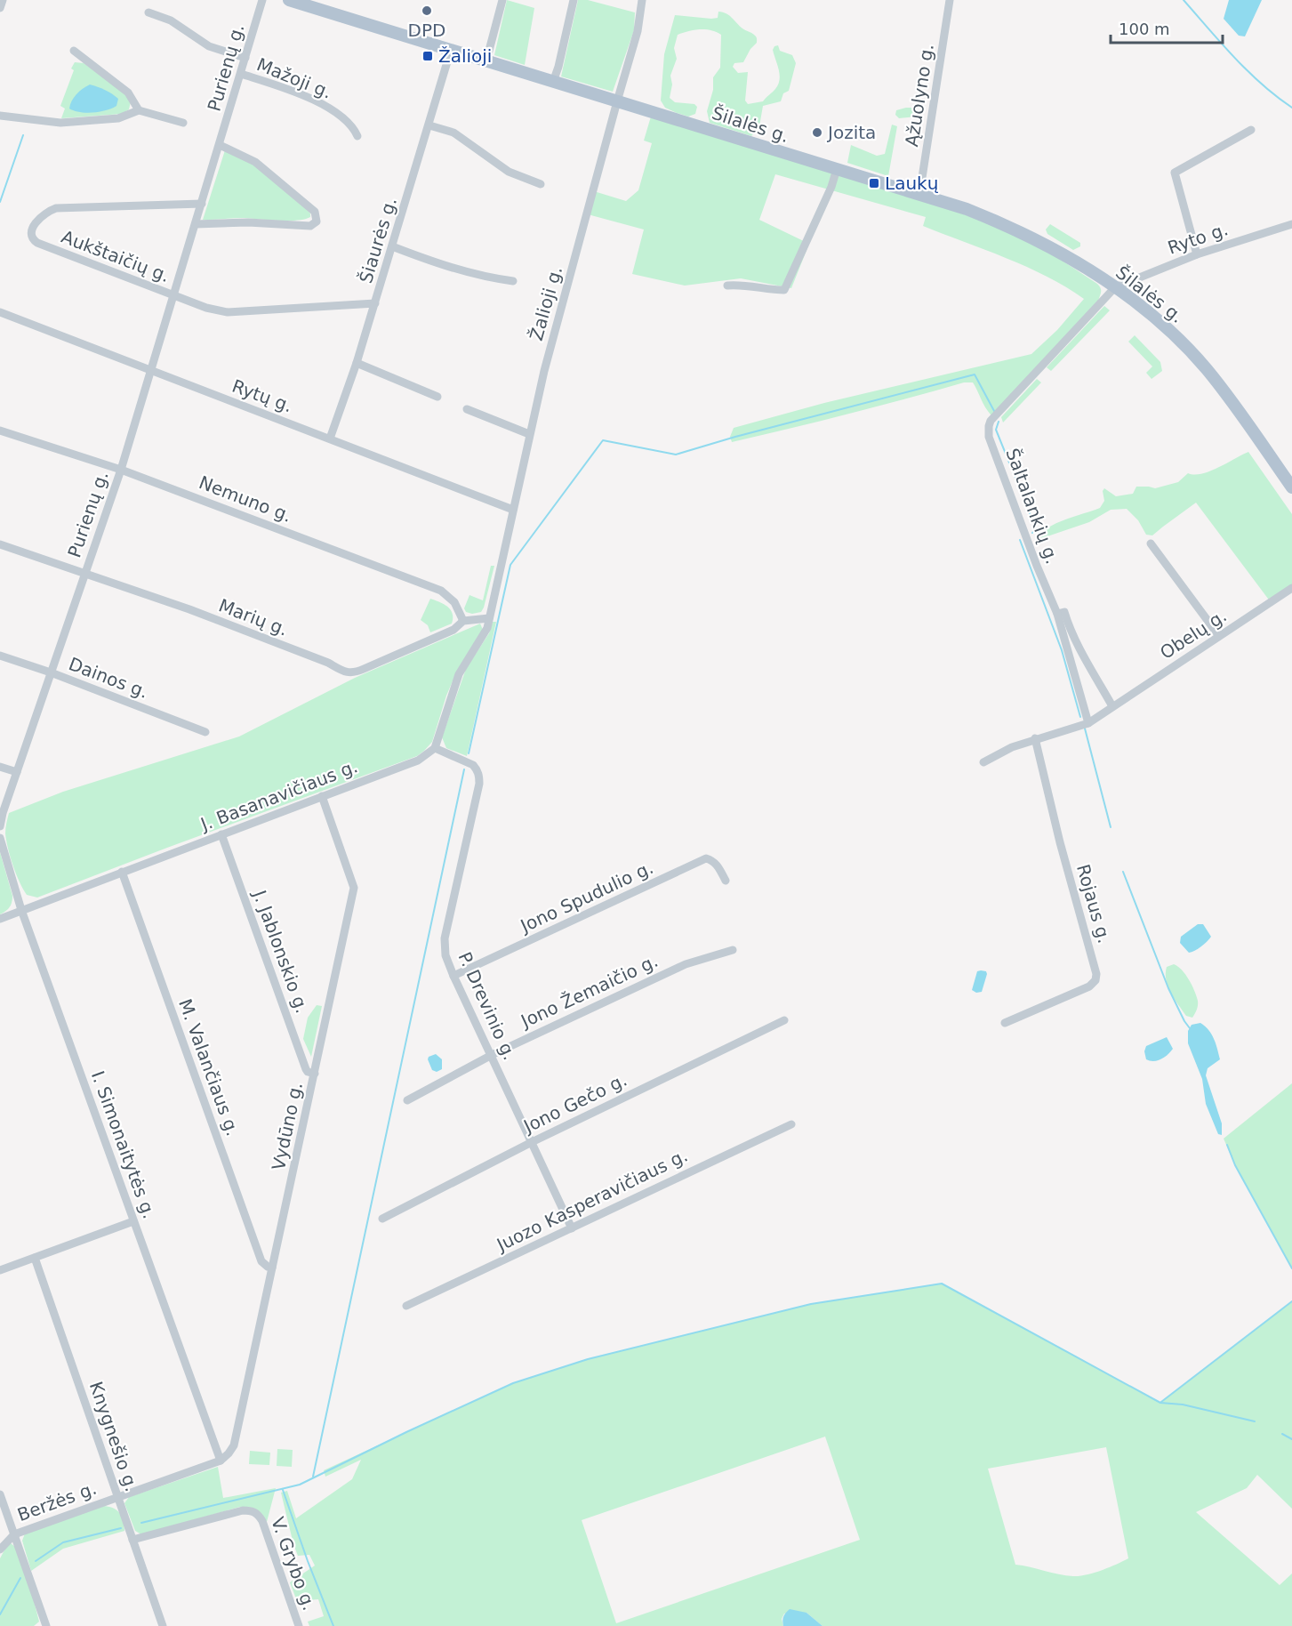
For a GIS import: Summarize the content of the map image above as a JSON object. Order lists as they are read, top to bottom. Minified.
{"streets":{"main road":["Šilalės g."],"street":["Purienų g.","Mažoji g.","Ąžuolyno g.","Ryto g.","Šiaurės g.","Aukštaičių g.","Žalioji g.","Rytų g.","Nemuno g.","Šaltalankių g.","Marių g.","Obelų g.","Dainos g.","J. Basanavičiaus g.","Jono Spudulio g.","Rojaus g.","J. Jablonskio g.","Jono Žemaičio g.","P. Drevinio g.","M. Valančiaus g.","Jono Gečo g.","Vydūno g.","I. Simonaitytės g.","Juozo Kasperavičiaus g.","Knygnešio g.","Beržės g.","V. Grybo g."]},"crossings":[["Purienų g.","Mažoji g."],["Purienų g.","Aukštaičių g."],["Purienų g.","Rytų g."],["Purienų g.","Nemuno g."],["Purienų g.","Marių g."],["Purienų g.","Dainos g."],["Ąžuolyno g.","Šilalės g."],["Šilalės g.","Ryto g."],["Šilalės g.","Šiaurės g."],["Šilalės g.","Žalioji g."],["Šilalės g.","Šaltalankių g."],["Ryto g.","Šaltalankių g."],["Šiaurės g.","Aukštaičių g."],["Šiaurės g.","Rytų g."],["Žalioji g.","Rytų g."],["Žalioji g.","Marių g."],["Nemuno g.","Marių g."],["Šaltalankių g.","Obelų g."],["J. Basanavičiaus g.","J. Jablonskio g."],["J. Basanavičiaus g.","P. Drevinio g."],["J. Basanavičiaus g.","M. Valančiaus g."],["J. Basanavičiaus g.","Vydūno g."],["J. Basanavičiaus g.","I. Simonaitytės g."],["Jono Spudulio g.","P. Drevinio g."],["J. Jablonskio g.","Vydūno g."],["Jono Žemaičio g.","P. Drevinio g."],["P. Drevinio g.","Jono Gečo g."],["P. Drevinio g.","Juozo Kasperavičiaus g."],["M. Valančiaus g.","Vydūno g."],["Vydūno g.","I. Simonaitytės g."],["Vydūno g.","Beržės g."],["I. Simonaitytės g.","Beržės g."],["Knygnešio g.","Beržės g."],["Knygnešio g.","V. Grybo g."]],"places":{"other":["DPD","Jozita"],"transit":["Žalioji","Laukų"]},"scale_bar":"100 m"}
